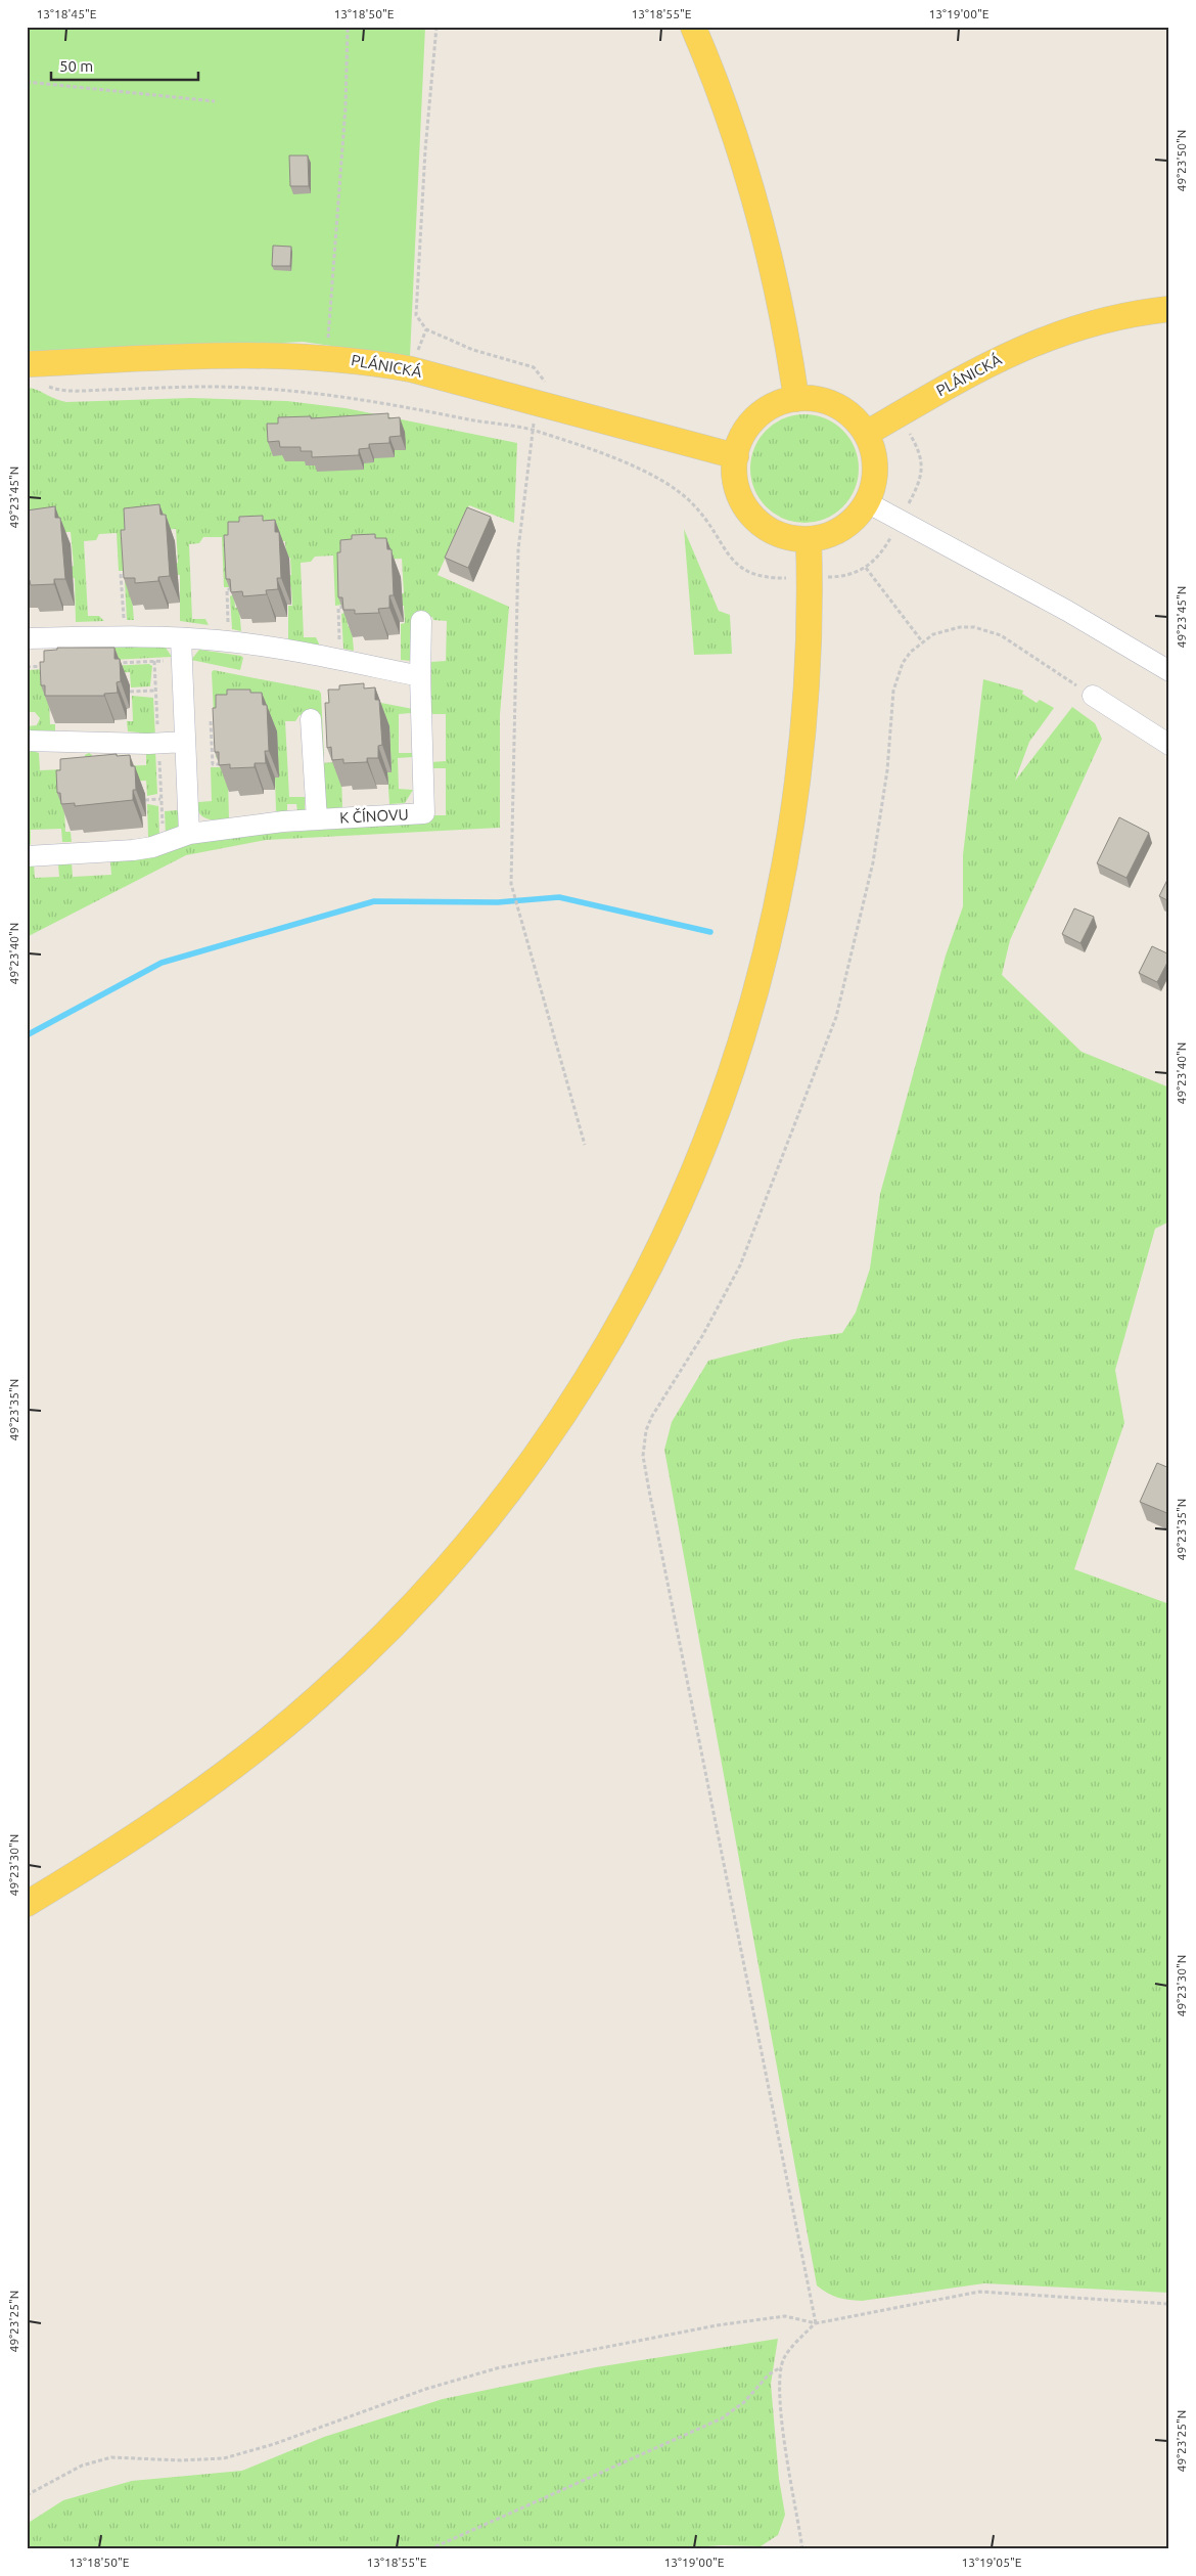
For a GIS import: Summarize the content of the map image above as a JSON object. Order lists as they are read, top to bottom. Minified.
{"streets":{"main road":["PLÁNICKÁ"],"street":["K ČÍNOVU"]},"scale_bar":"50 m","coordinates":["13°18'45\"E","13°18'50\"E","13°18'55\"E","13°19'00\"E","49°23'50\"N","49°23'45\"N","49°23'40\"N","49°23'35\"N","49°23'30\"N","49°23'25\"N","13°19'05\"E"]}
